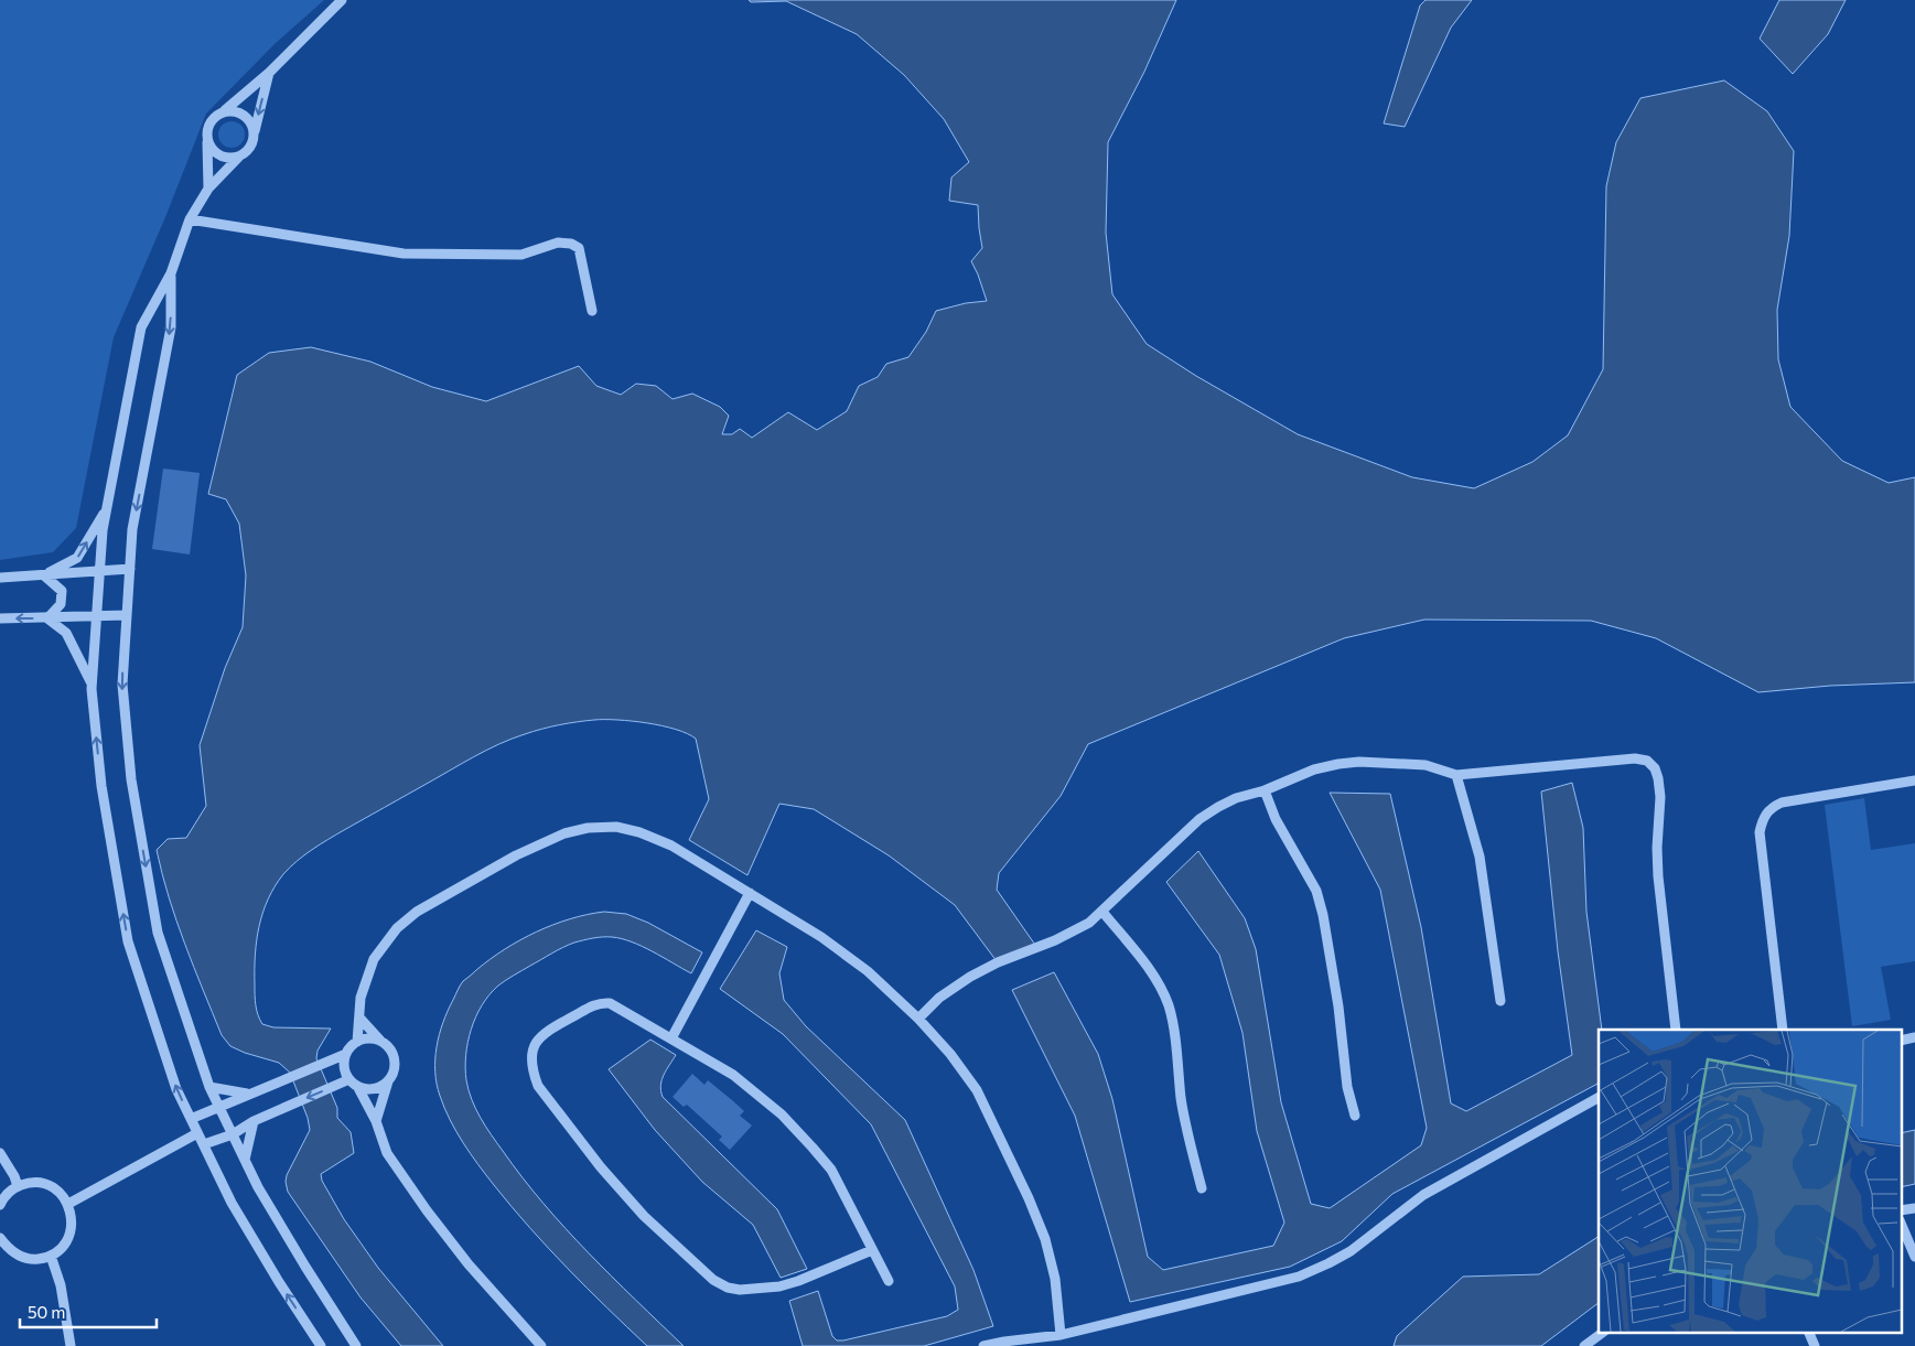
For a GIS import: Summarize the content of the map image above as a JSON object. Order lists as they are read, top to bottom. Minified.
{"scale_bar":"50 m"}
